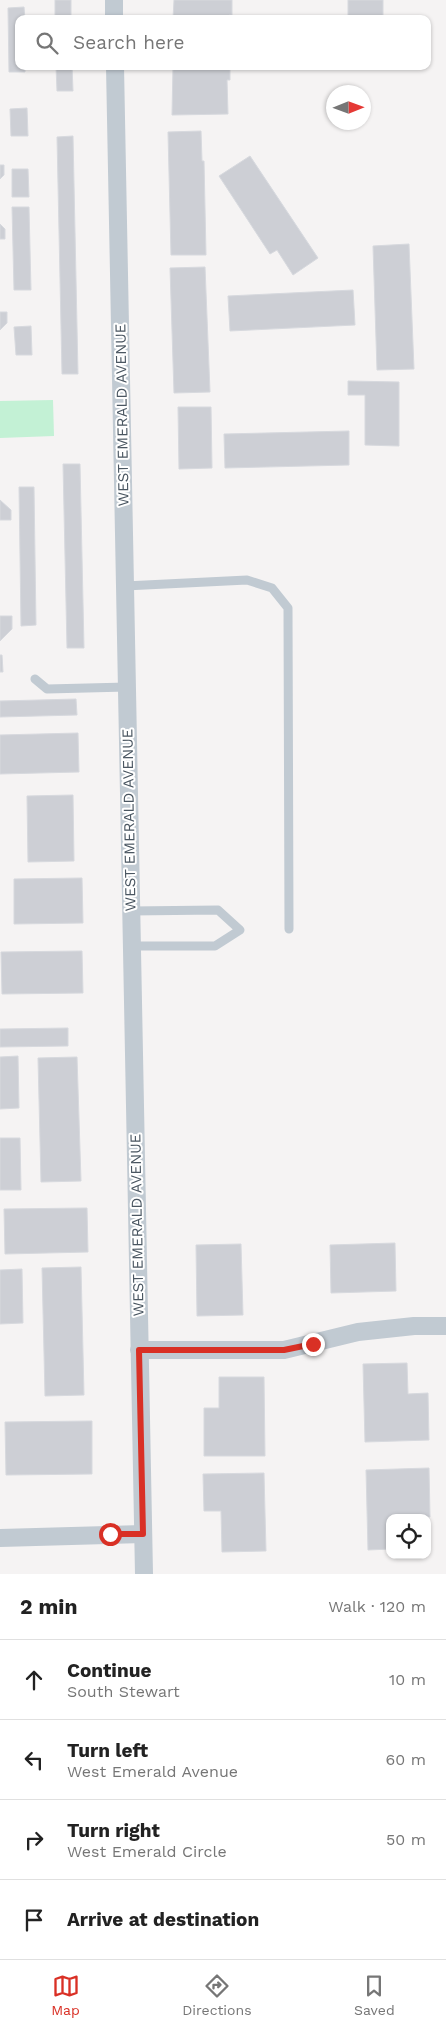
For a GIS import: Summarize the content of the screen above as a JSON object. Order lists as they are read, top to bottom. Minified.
{"streets":{"street":["WEST EMERALD AVENUE"]},"north":"right","page":{"search":"Search here","heading":["2 min","Walk · 120 m"],"list":[["Continue","South Stewart","10 m"],["Turn left","West Emerald Avenue","60 m"],["Turn right","West Emerald Circle","50 m"],"Arrive at destination"],"nav":["Map","Directions","Saved"]}}
